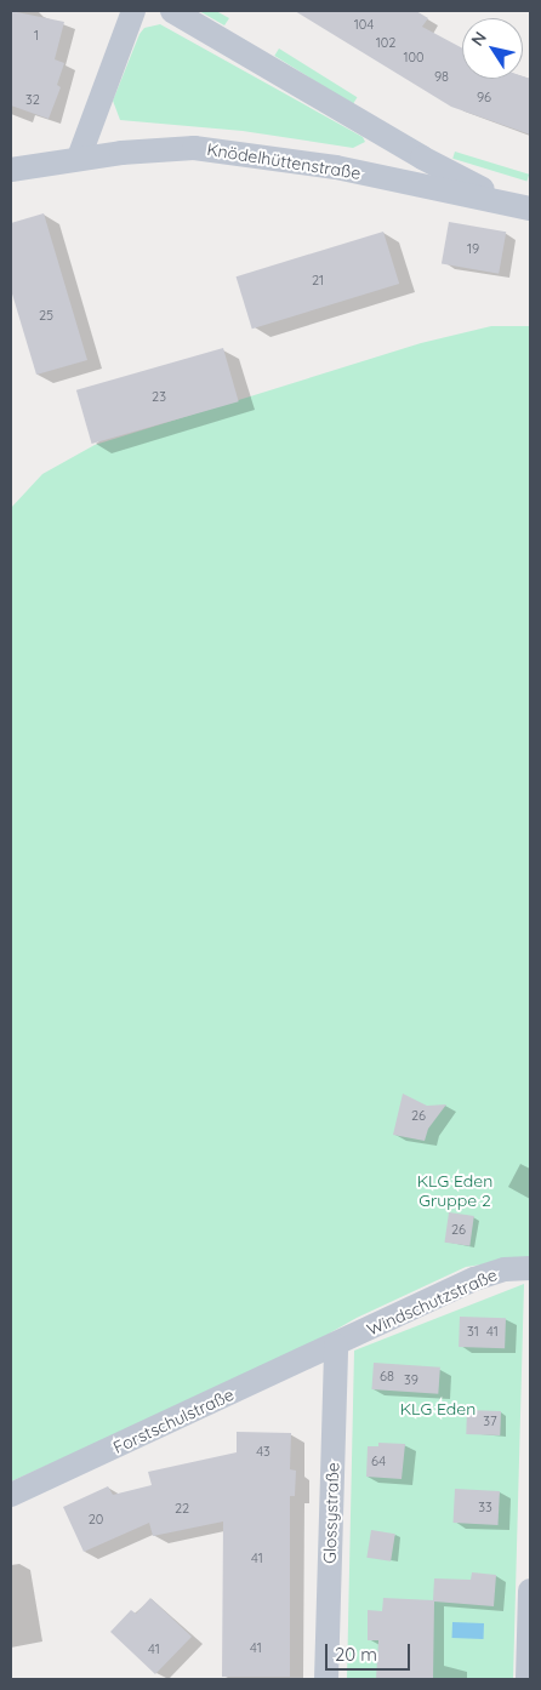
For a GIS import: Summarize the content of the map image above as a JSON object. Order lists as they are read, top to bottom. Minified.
{"streets":{"street":["Knödelhüttenstraße","Windschutzstraße","Forstschulstraße","Glossystraße"]},"crossings":[["Windschutzstraße","Forstschulstraße"],["Windschutzstraße","Glossystraße"],["Forstschulstraße","Glossystraße"]],"parks":["KLG Eden Gruppe 2","KLG Eden"],"house_numbers":["104","1","102","100","98","96","32","19","21","25","23","26","26","31","41","68","39","37","43","64","33","22","20","41","41","41"],"scale_bar":"20 m","north":"top left"}
